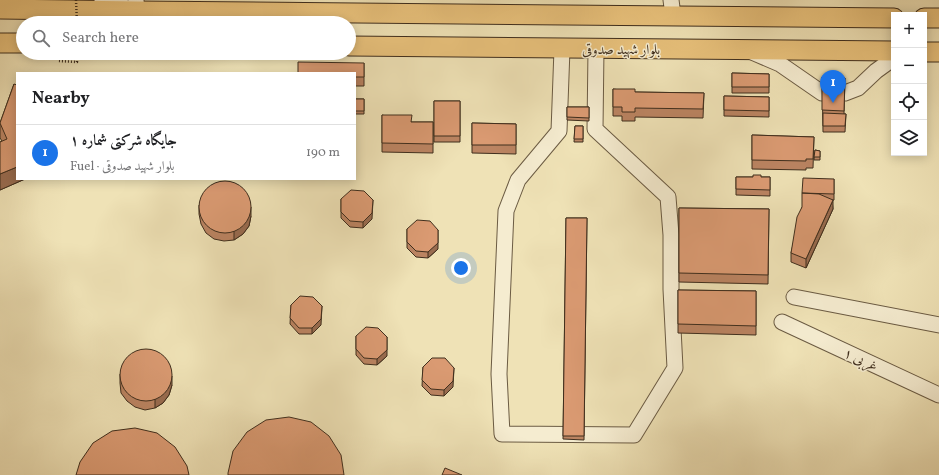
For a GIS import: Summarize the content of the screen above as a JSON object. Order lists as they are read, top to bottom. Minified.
{"streets":{"main road":["بلوار شهید صدوقی"],"street":["۱ غربی"]},"page":{"map_buttons":["+","−"],"search":"Search here","pins":"1","heading":"Nearby","list":[{"mark":"1","name":"جایگاه شرکتی شماره ۱","note":"Fuel · بلوار شهید صدوقی","value":"190 m"}]}}
